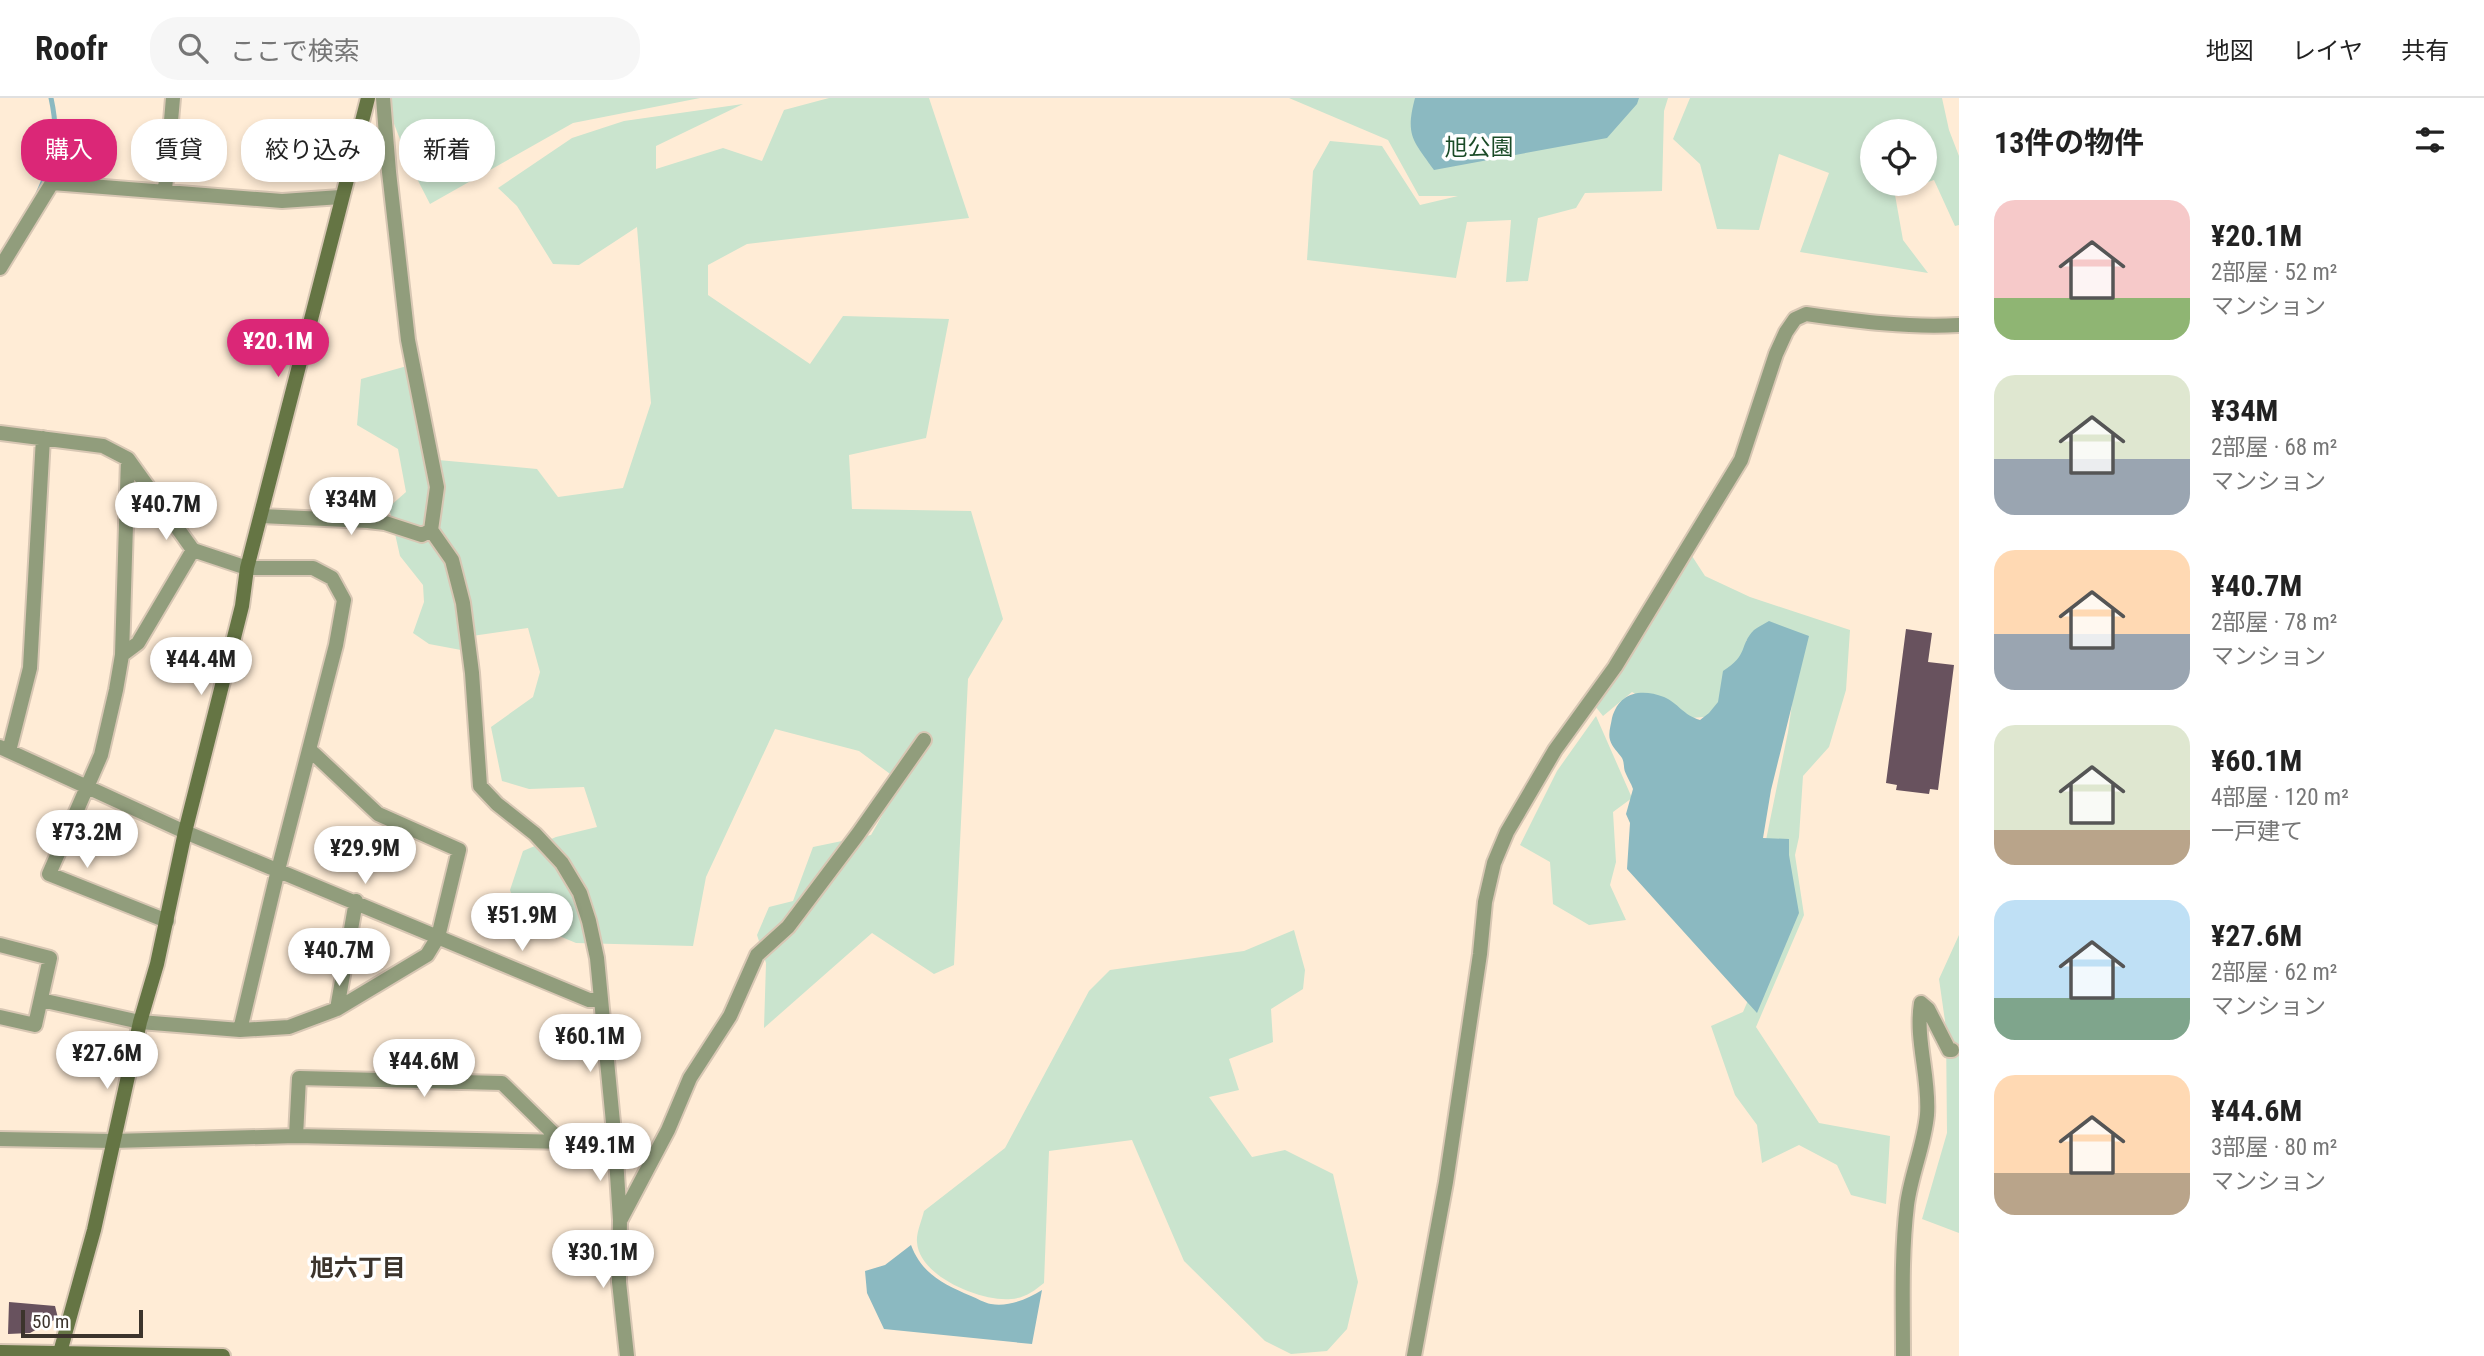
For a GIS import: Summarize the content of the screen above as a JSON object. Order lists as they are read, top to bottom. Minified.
{"districts":["旭六丁目"],"parks":["旭公園"],"scale_bar":"50 m","page":{"header":"Roofr","search":"ここで検索","nav":["地図","レイヤ","共有"],"heading":"13件の物件","chip":["購入","賃貸","絞り込み","新着"],"list":[{"name":"¥20.1M","note":"2部屋 · 52 m² · マンション"},{"name":"¥34M","note":"2部屋 · 68 m² · マンション"},{"name":"¥40.7M","note":"2部屋 · 78 m² · マンション"},{"name":"¥60.1M","note":"4部屋 · 120 m² · 一戸建て"},{"name":"¥27.6M","note":"2部屋 · 62 m² · マンション"},{"name":"¥44.6M","note":"3部屋 · 80 m² · マンション"}],"price":["¥20.1M","¥34M","¥40.7M","¥44.4M","¥73.2M","¥29.9M","¥51.9M","¥40.7M","¥60.1M","¥27.6M","¥44.6M","¥49.1M","¥30.1M"],"scale":"50 m"}}
